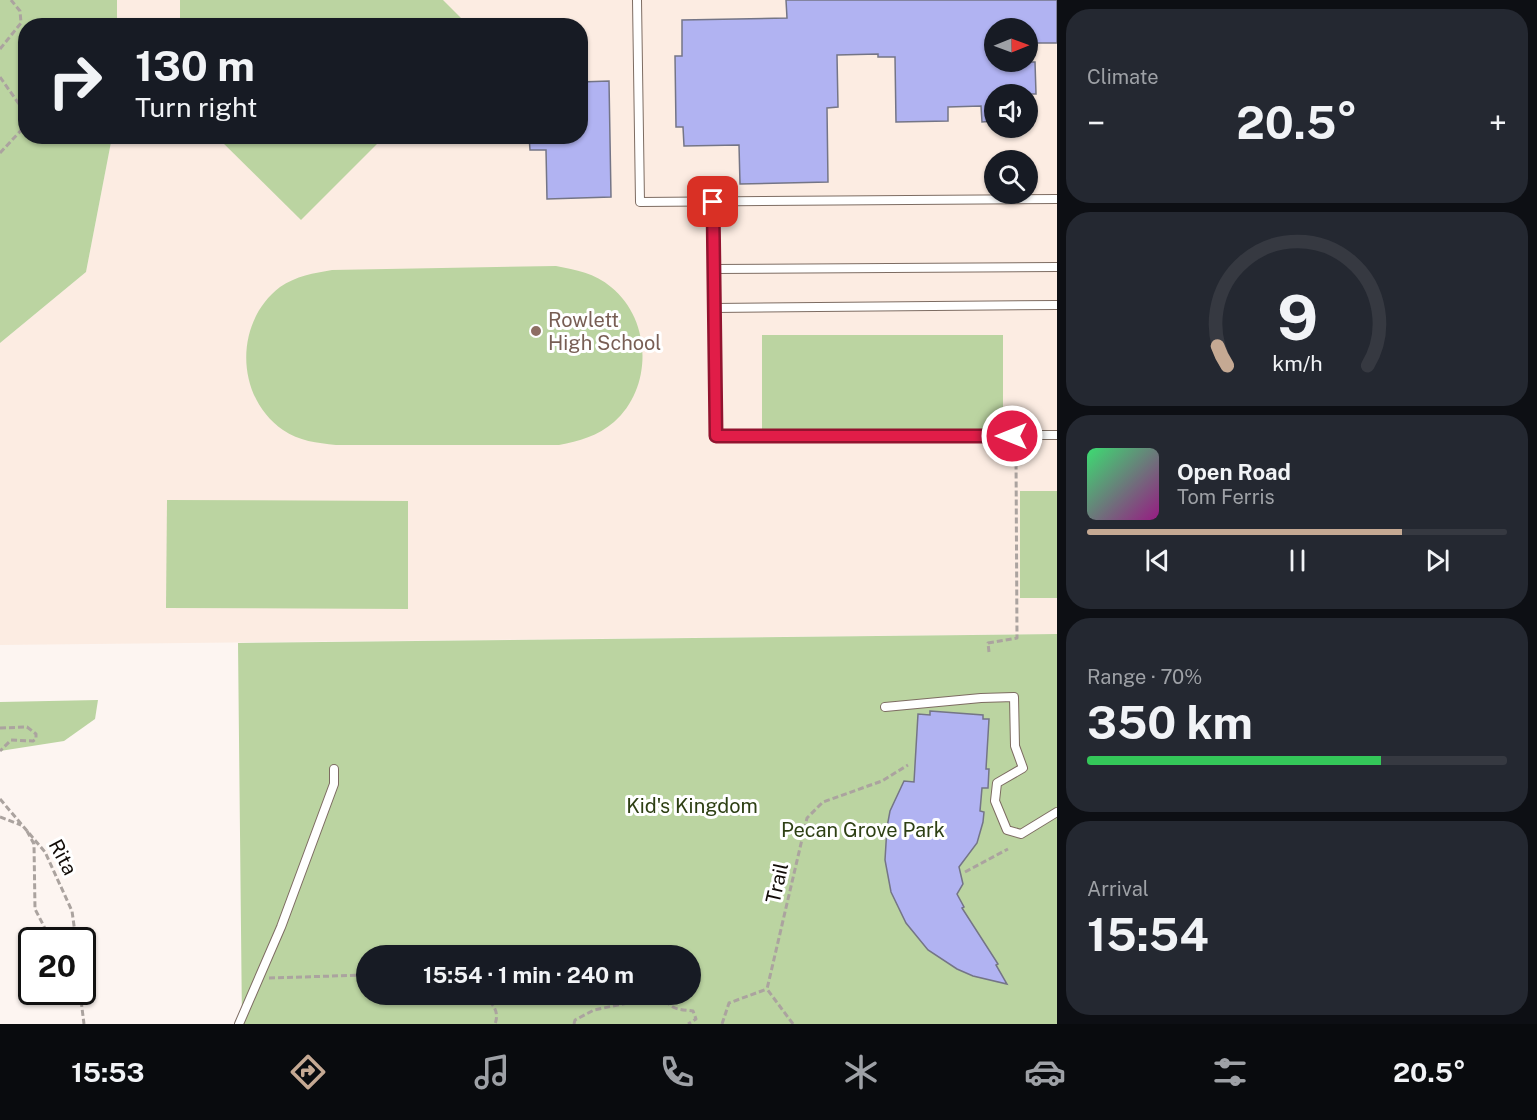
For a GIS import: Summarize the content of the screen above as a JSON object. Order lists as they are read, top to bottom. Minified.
{"streets":{"path":["Rita","Trail"]},"parks":["Kid's Kingdom","Pecan Grove Park"],"places":["Rowlett High School"],"north":"right","page":{"tile":["Climate",["Range · 70%","350 km"],["Arrival","15:54"]],"turn":["130 m","Turn right"],"heat":["−","20.5°","+"],"song":["Open Road","Tom Ferris"],"limit":"20","trip":"15:54 · 1 min · 240 m","tabs":["15:53","20.5°"],"gauge":["9","km/h"]}}
